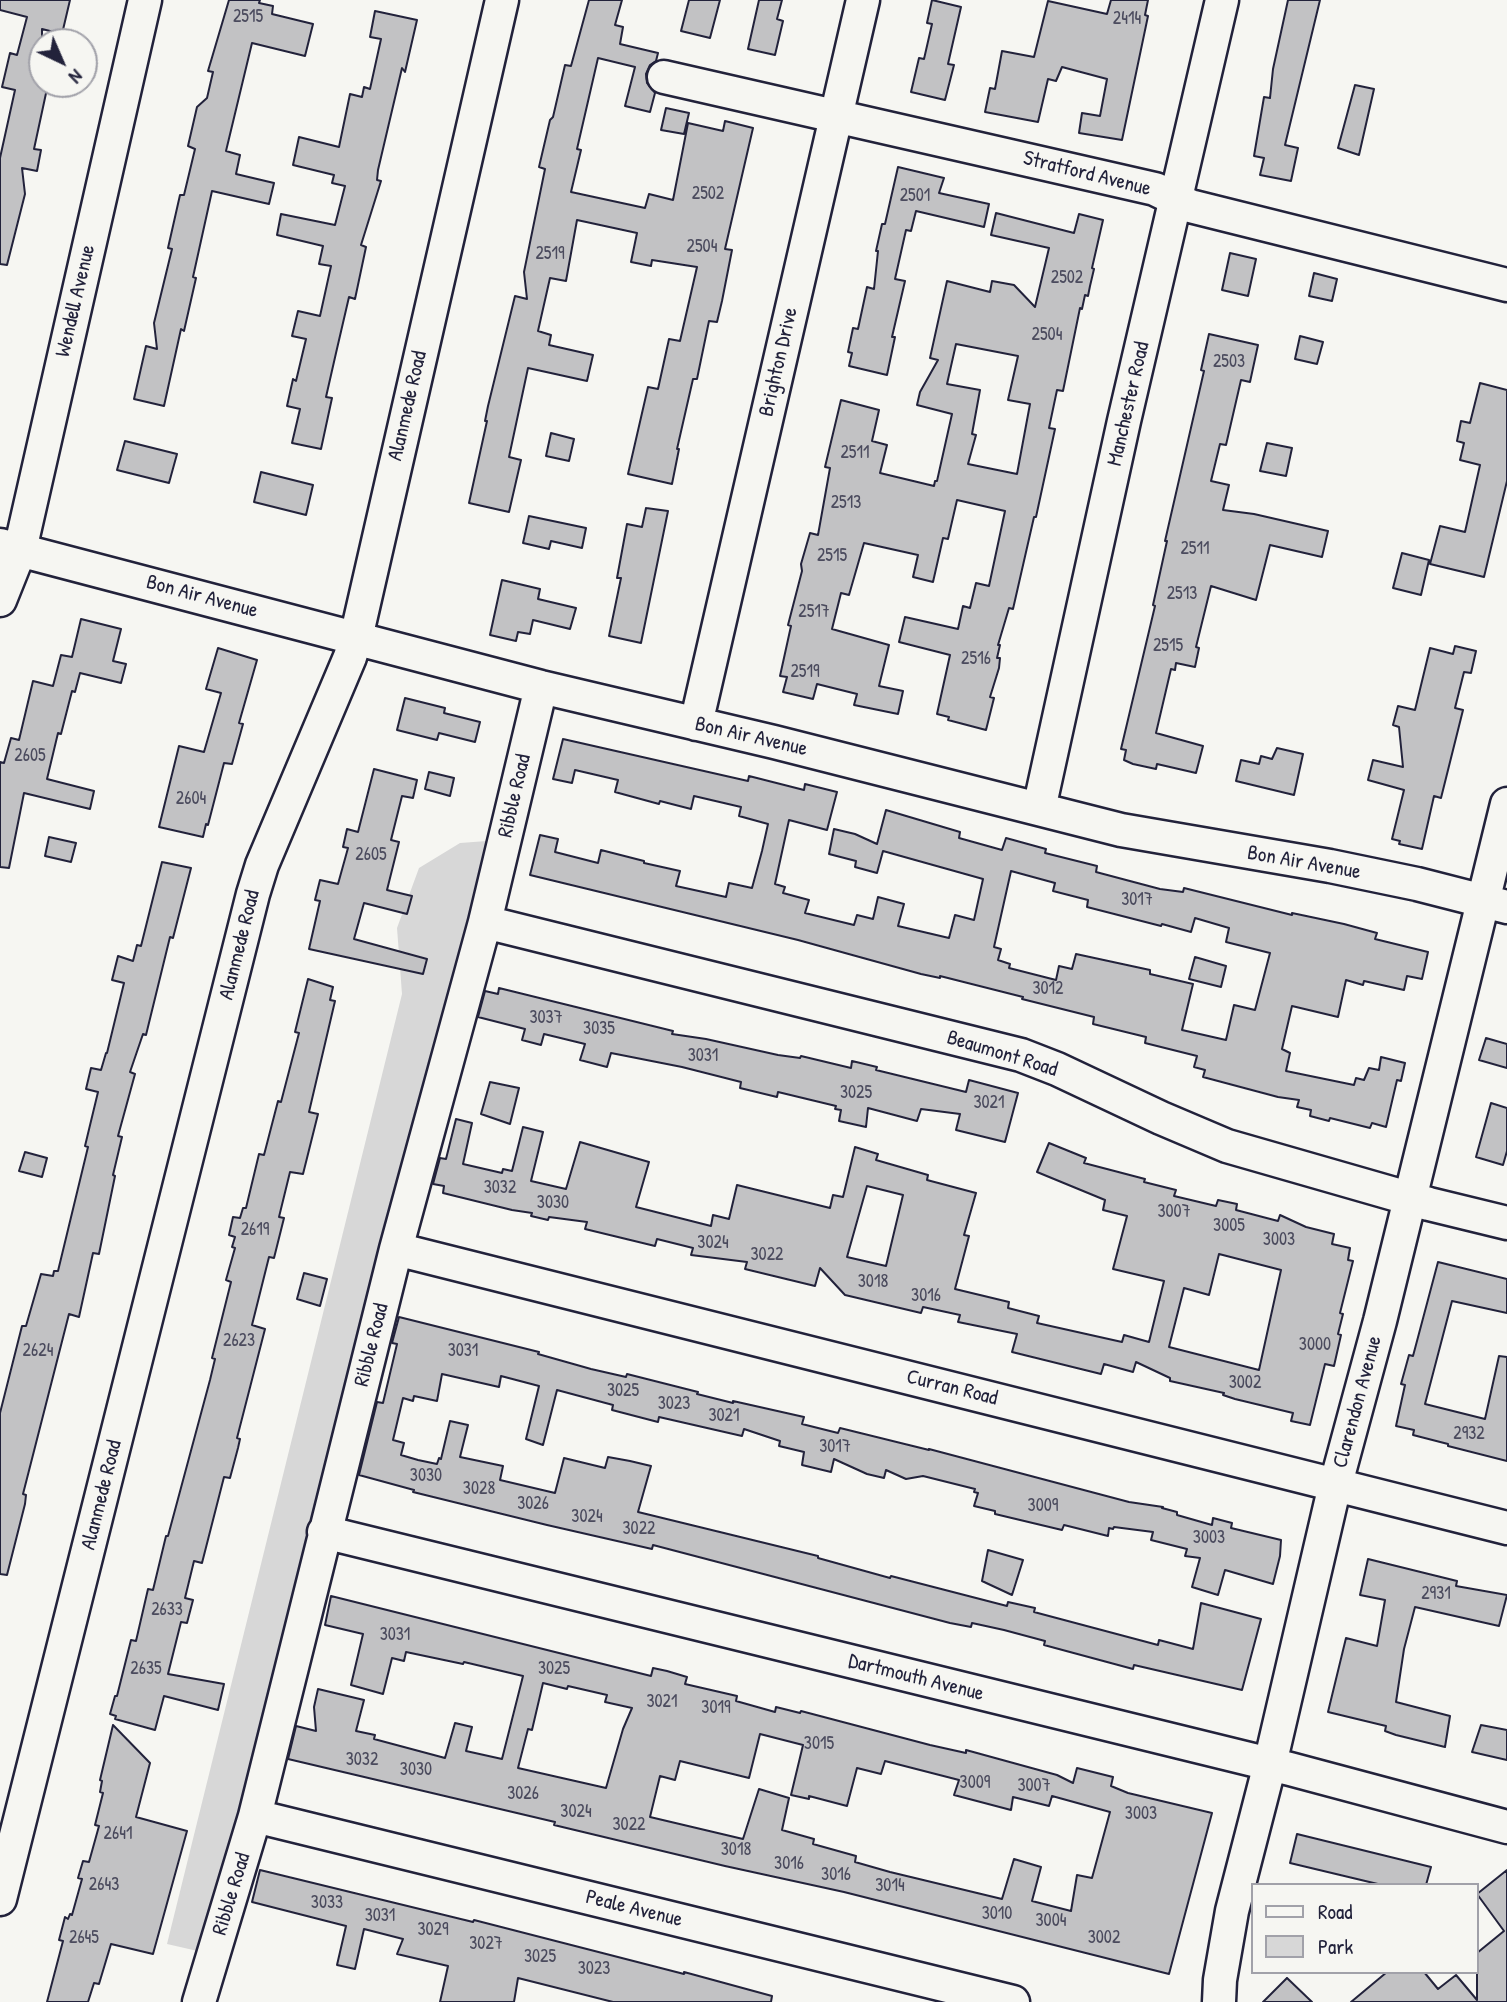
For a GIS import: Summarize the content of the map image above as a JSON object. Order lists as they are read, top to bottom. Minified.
{"streets":{"street":["Stratford Avenue","Wendell Avenue","Brighton Drive","Manchester Road","Alanmede Road","Bon Air Avenue","Ribble Road","Beaumont Road","Curran Road","Clarendon Avenue","Dartmouth Avenue","Peale Avenue"]},"crossings":[["Stratford Avenue","Brighton Drive"],["Stratford Avenue","Manchester Road"],["Wendell Avenue","Bon Air Avenue"],["Brighton Drive","Bon Air Avenue"],["Manchester Road","Bon Air Avenue"],["Alanmede Road","Bon Air Avenue"],["Bon Air Avenue","Ribble Road"],["Bon Air Avenue","Clarendon Avenue"],["Ribble Road","Beaumont Road"],["Ribble Road","Curran Road"],["Ribble Road","Dartmouth Avenue"],["Ribble Road","Peale Avenue"],["Beaumont Road","Clarendon Avenue"],["Curran Road","Clarendon Avenue"],["Clarendon Avenue","Dartmouth Avenue"]],"house_numbers":["2515","2414","2502","2501","2504","2519","2502","2504","2503","2511","2513","2511","2515","2513","2517","2515","2516","2519","2605","2604","2605","3017","3012","3037","3035","3031","3025","3021","3032","3030","3007","3005","2619","3003","3024","3022","3018","3016","2623","3000","2624","3031","3002","3025","3023","3021","2932","3017","3030","3028","3026","3009","3024","3022","3003","2931","2633","3031","2635","3025","3021","3019","3015","3032","3030","3009","3007","3026","3024","3003","3022","2641","3018","3016","3016","2643","3014","3033","3010","3031","3004","3029","2645","3002","3027","3025","3023"],"legend":["Road","Park"],"north":"bottom right"}
